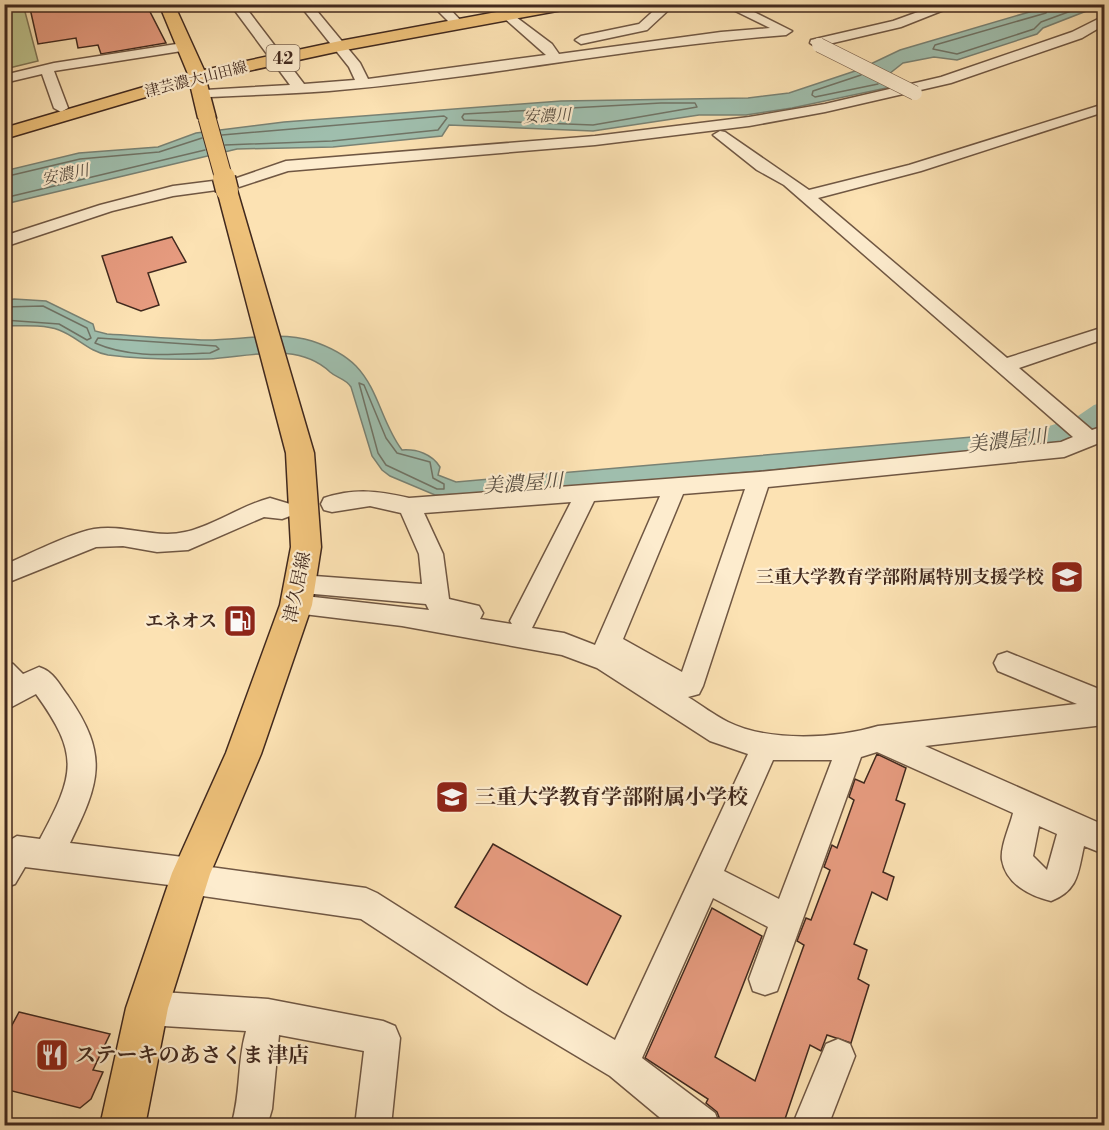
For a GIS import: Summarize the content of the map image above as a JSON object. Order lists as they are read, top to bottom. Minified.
{"streets":{"main road":["42","津芸濃大山田線","津久居線"]},"crossings":[["津芸濃大山田線","津久居線"]],"water":["安濃川","美濃屋川"],"places":{"school or university":["三重大学教育学部附属特別支援学校","三重大学教育学部附属小学校"],"fuel station":["エネオス"],"restaurant":["ステーキのあさくま 津店"]}}
